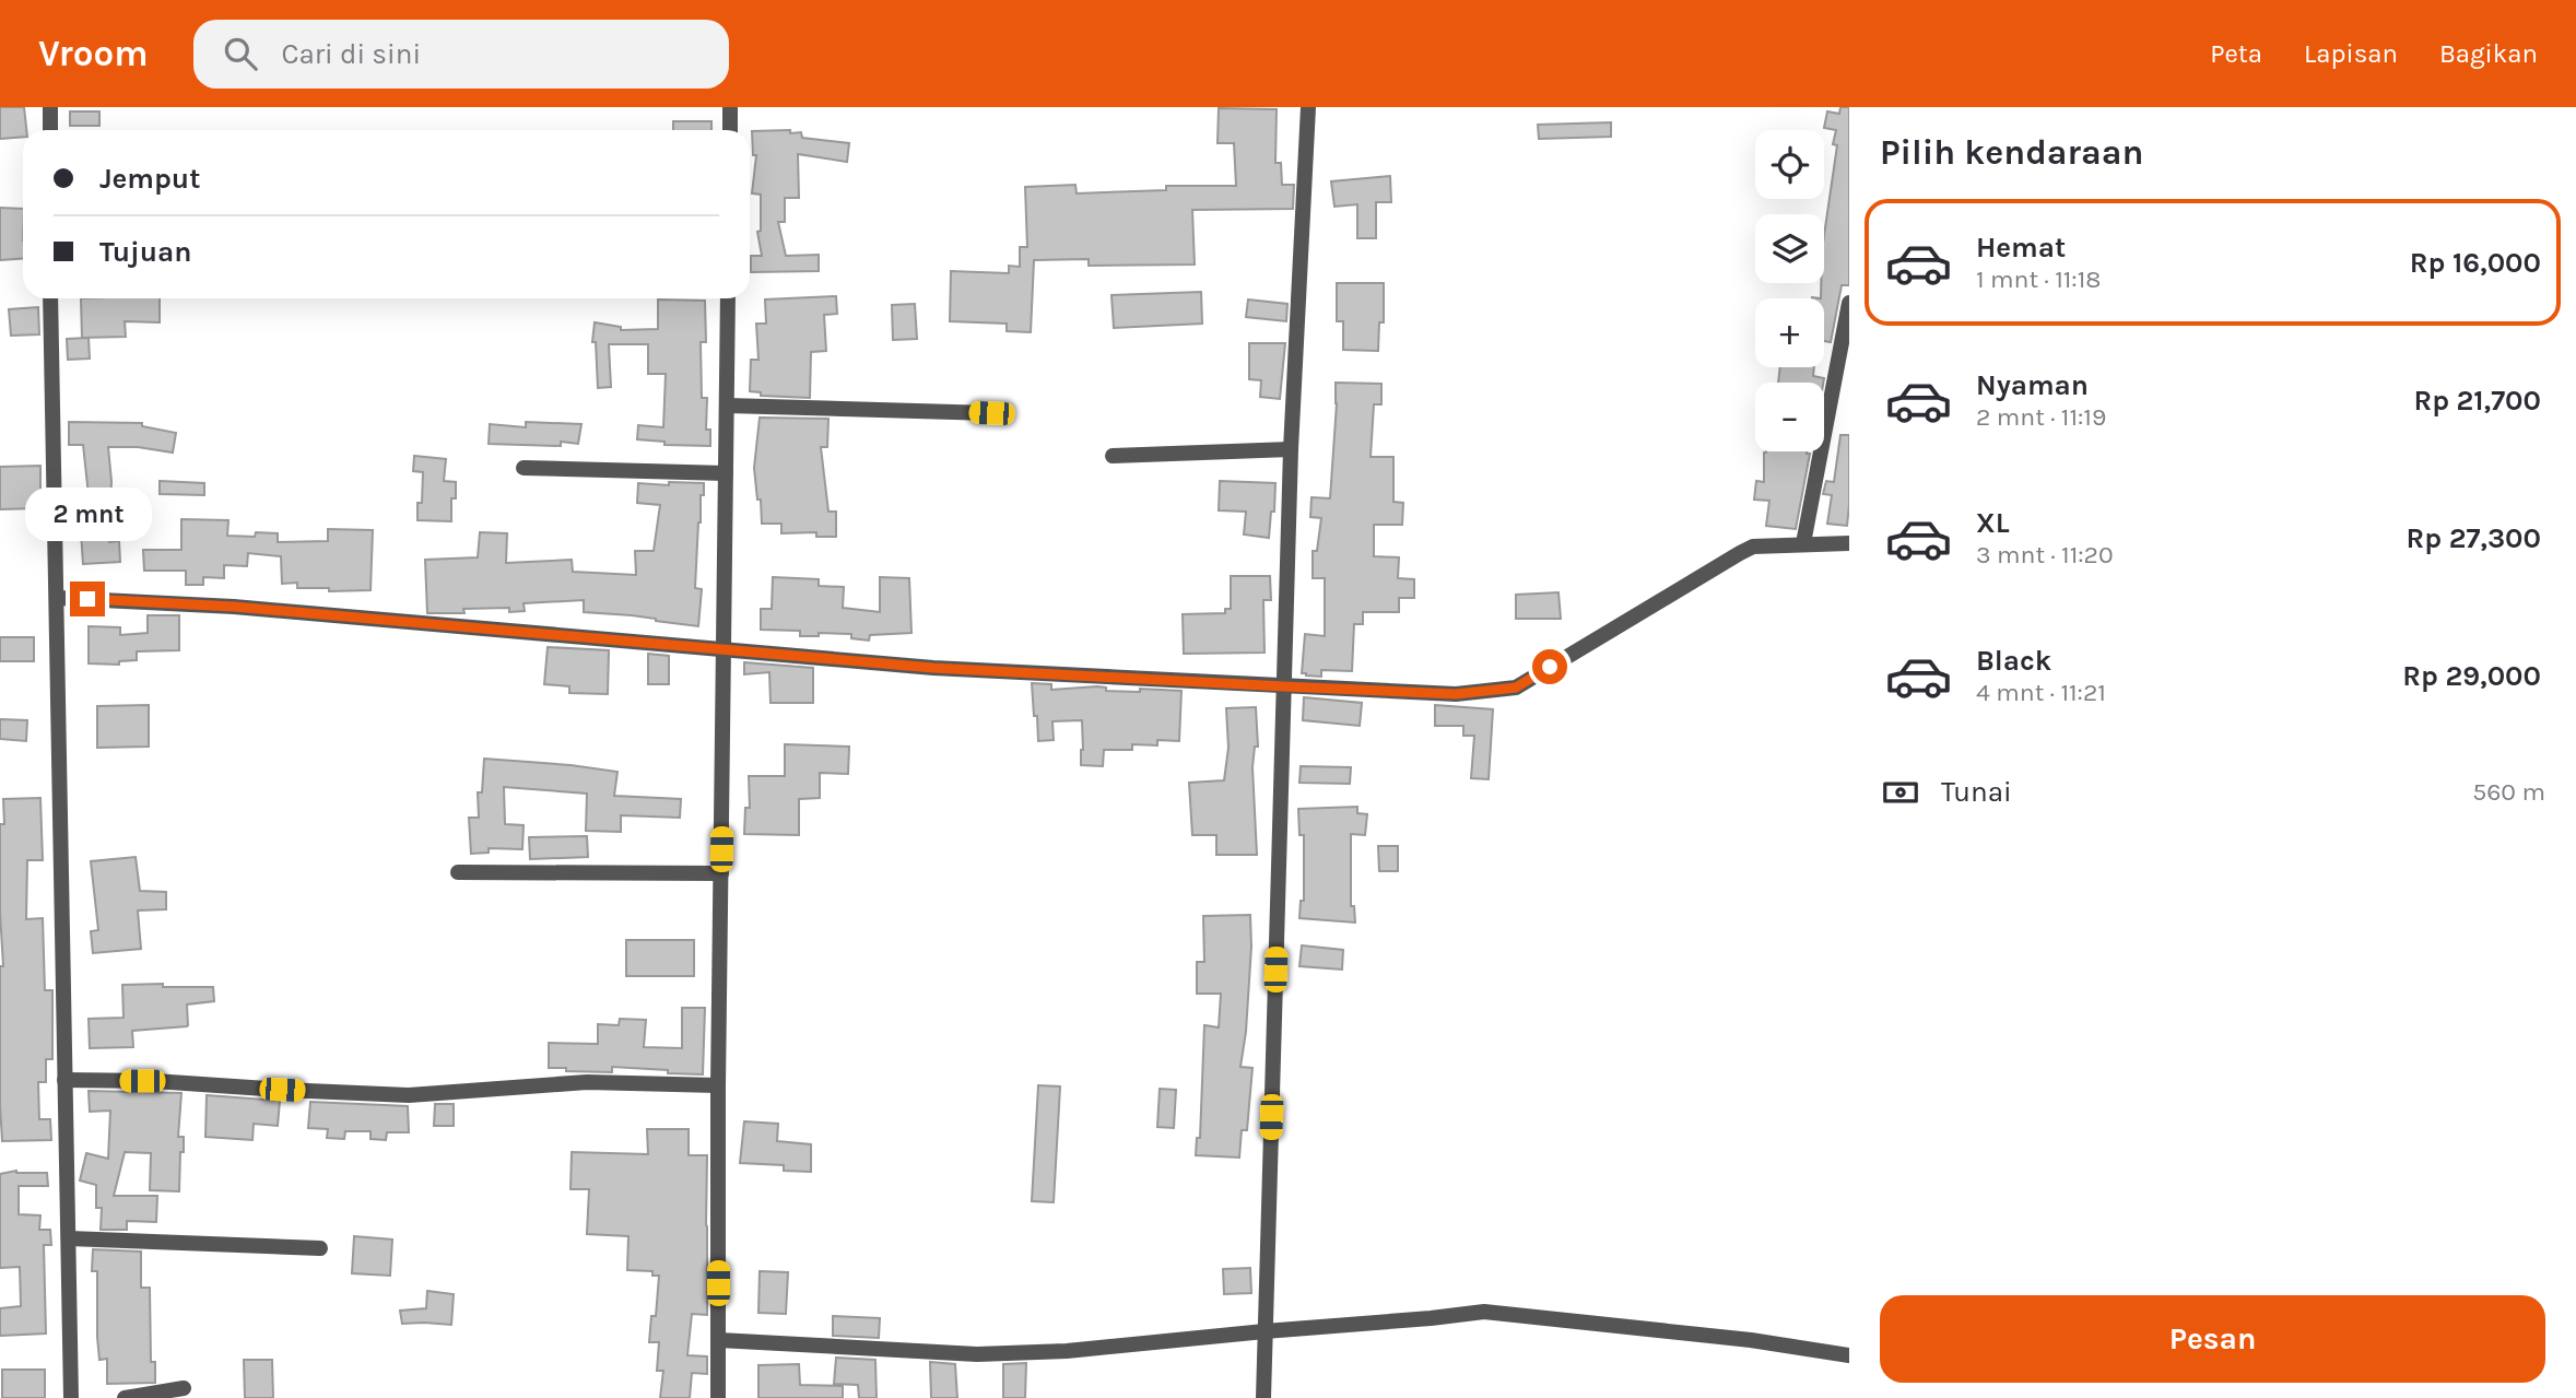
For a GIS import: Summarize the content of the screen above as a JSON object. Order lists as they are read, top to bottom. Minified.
{"page":{"header":"Vroom","search":"Cari di sini","nav":["Peta","Lapisan","Bagikan"],"heading":"Pilih kendaraan","map_buttons":["+","−"],"banner":["Jemput","Tujuan"],"list":[{"name":"Hemat","note":"1 mnt · 11:18","value":"Rp 16,000"},{"name":"Nyaman","note":"2 mnt · 11:19","value":"Rp 21,700"},{"name":"XL","note":"3 mnt · 11:20","value":"Rp 27,300"},{"name":"Black","note":"4 mnt · 11:21","value":"Rp 29,000"}],"bubble":"2 mnt","pay":["Tunai","560 m"],"buttons":"Pesan"}}
